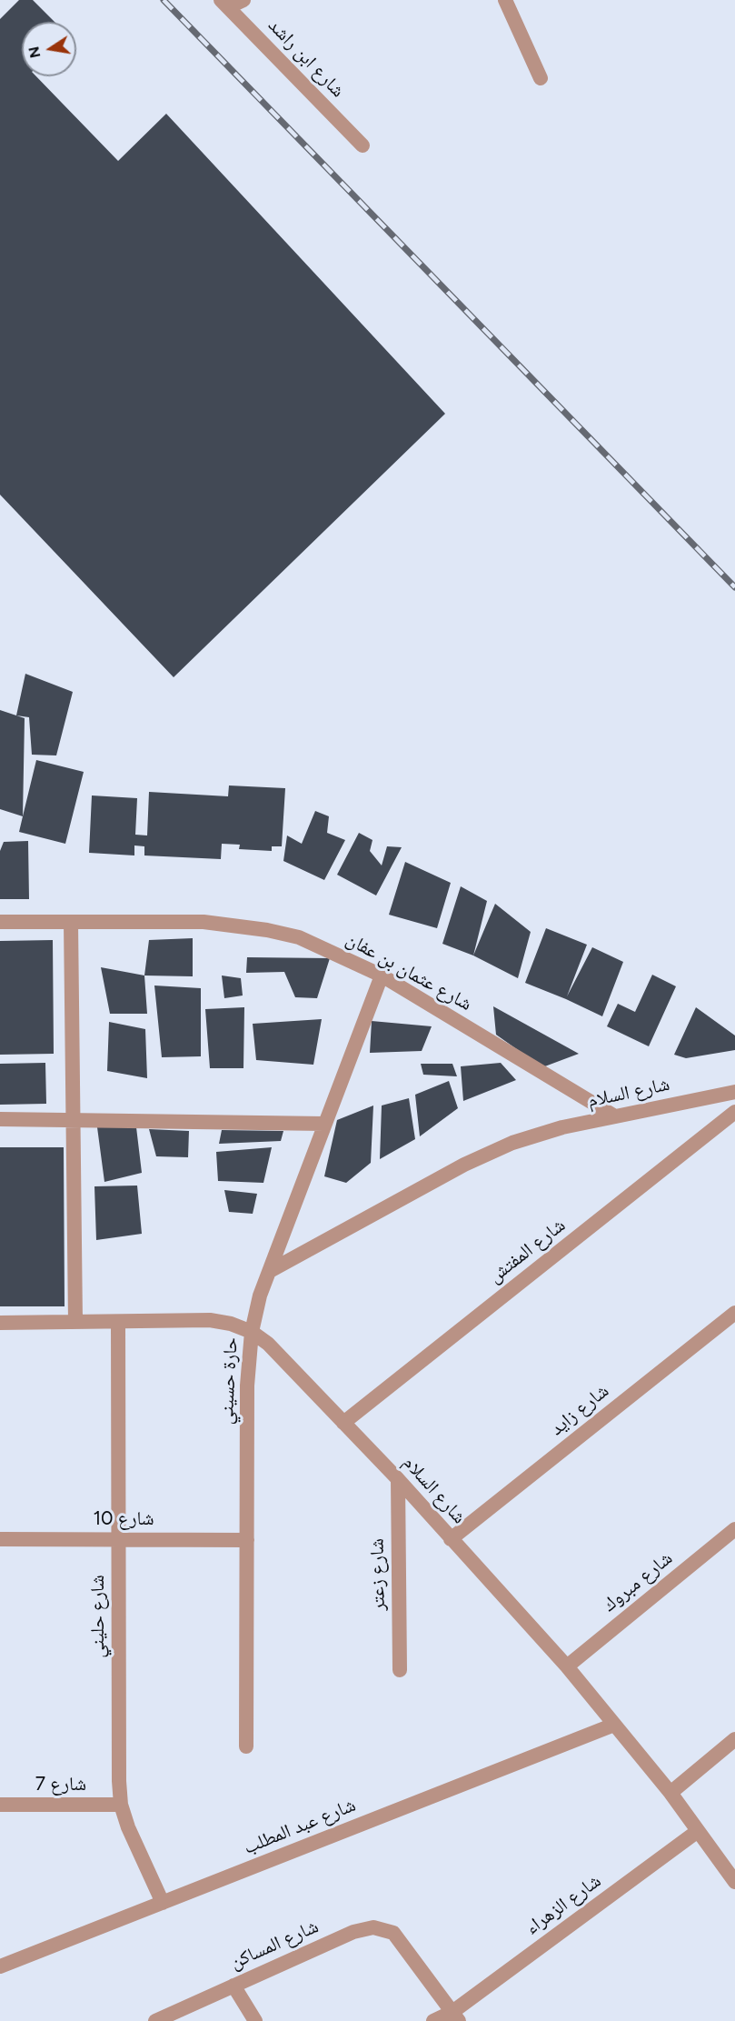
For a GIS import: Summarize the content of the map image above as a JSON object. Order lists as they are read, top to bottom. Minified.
{"streets":{"street":["شارع ابن راشد","شارع عثمان بن عفان","شارع السلام","شارع المفتش","حارة حسيني","شارع زايد","شارع 10","شارع زعتر","شارع مبروك","شارع حليني","شارع 7","شارع عبد المطلب","شارع الزهراء","شارع المساكن"]},"crossings":[["شارع عثمان بن عفان","شارع السلام"],["شارع عثمان بن عفان","حارة حسيني"],["شارع السلام","شارع المفتش"],["شارع السلام","حارة حسيني"],["شارع السلام","شارع زايد"],["شارع السلام","شارع زعتر"],["شارع السلام","شارع مبروك"],["شارع السلام","شارع حليني"],["شارع السلام","شارع عبد المطلب"],["شارع السلام","شارع الزهراء"],["حارة حسيني","شارع 10"],["شارع 10","شارع حليني"],["شارع حليني","شارع 7"],["شارع حليني","شارع عبد المطلب"],["شارع الزهراء","شارع المساكن"]],"north":"left"}
